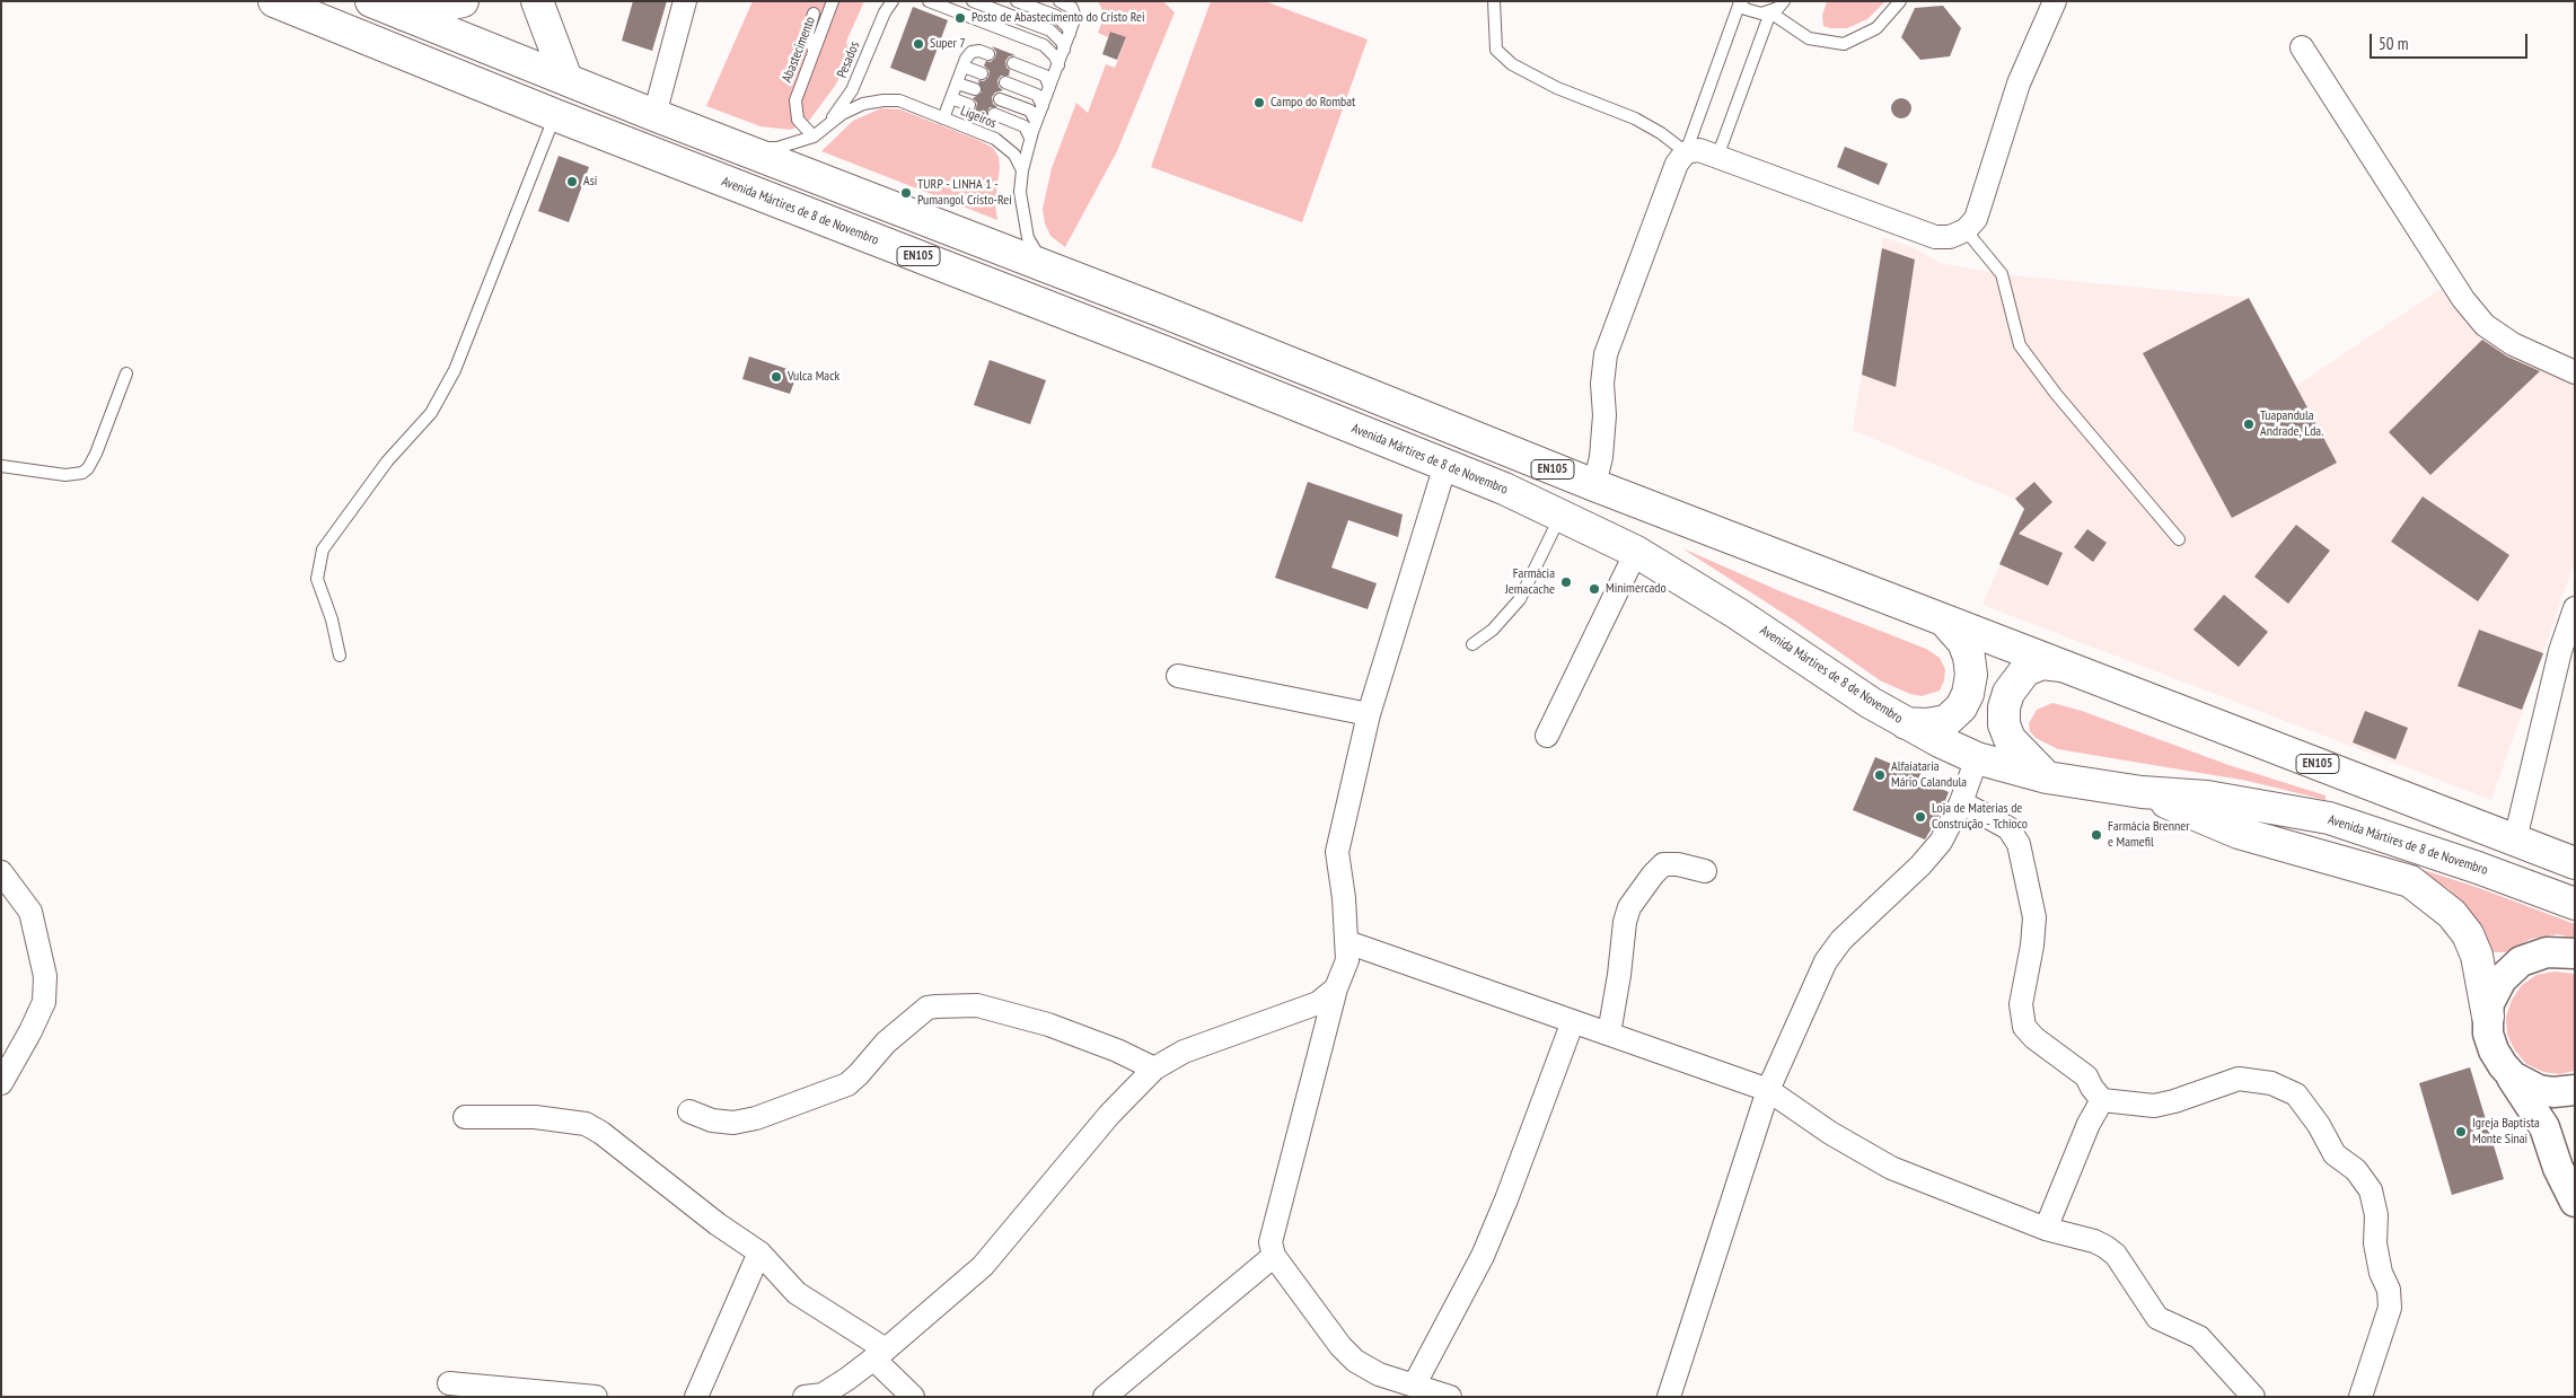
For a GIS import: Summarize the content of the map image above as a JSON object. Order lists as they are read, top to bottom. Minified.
{"streets":{"main road":["Avenida Mártires de 8 de Novembro","EN105"],"lane":["Abastecimento","Pesados","Ligeiros"]},"crossings":[["Pesados","Ligeiros"]],"places":["Posto de Abastecimento do Cristo Rei","Super 7","Campo do Rombat","Asi","TURP - LINHA 1 - Pumangol Cristo-Rei","Vulca Mack","Tuapandula Andrade, Lda.","Farmácia Jemacache","Minimercado","Alfaiataria Mário Calandula","Loja de Materias de Construção - Tchioco","Farmácia Brenner e Mamefil","Igreja Baptista Monte Sinai"],"scale_bar":"50 m"}
